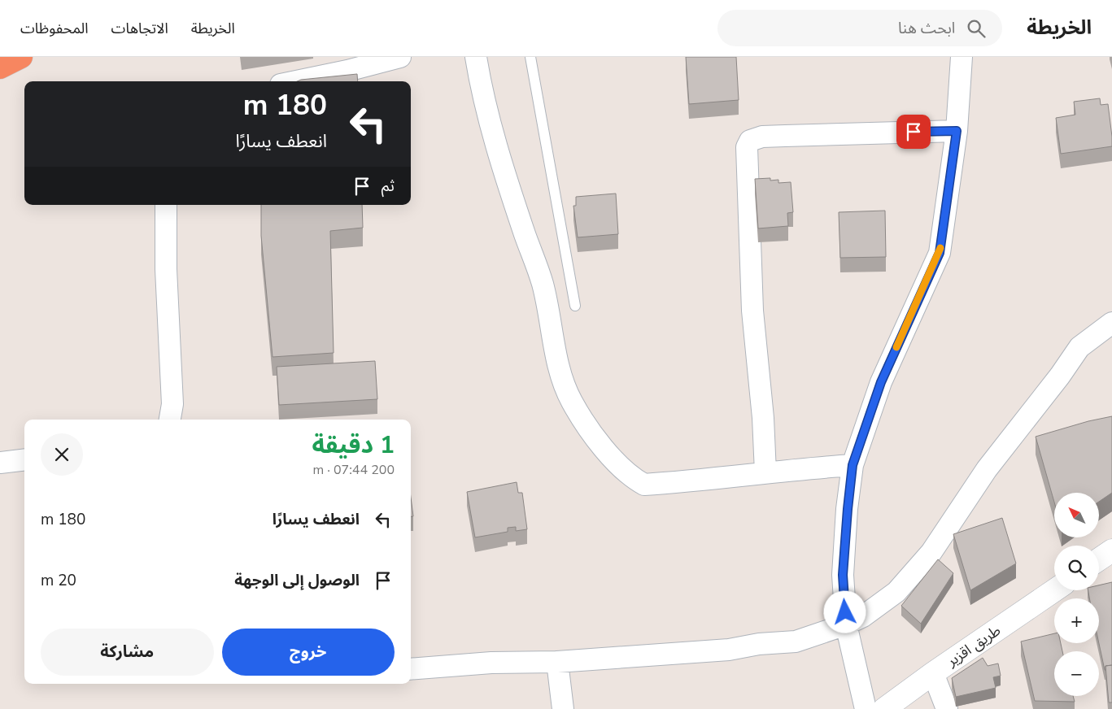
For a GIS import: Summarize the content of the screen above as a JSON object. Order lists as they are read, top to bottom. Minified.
{"streets":{"street":["طريق اقزير"]},"north":"top left","page":{"header":"الخريطة","search":"ابحث هنا","nav":["الخريطة","الاتجاهات","المحفوظات"],"turn":["180 m","انعطف يسارًا"],"then":"ثم","heading":["1 دقيقة","200 m · 07:44"],"list":[{"name":"انعطف يسارًا","value":"180 m"},{"name":"الوصول إلى الوجهة","value":"20 m"}],"map_buttons":["+","−"],"buttons":["خروج","مشاركة"]}}
